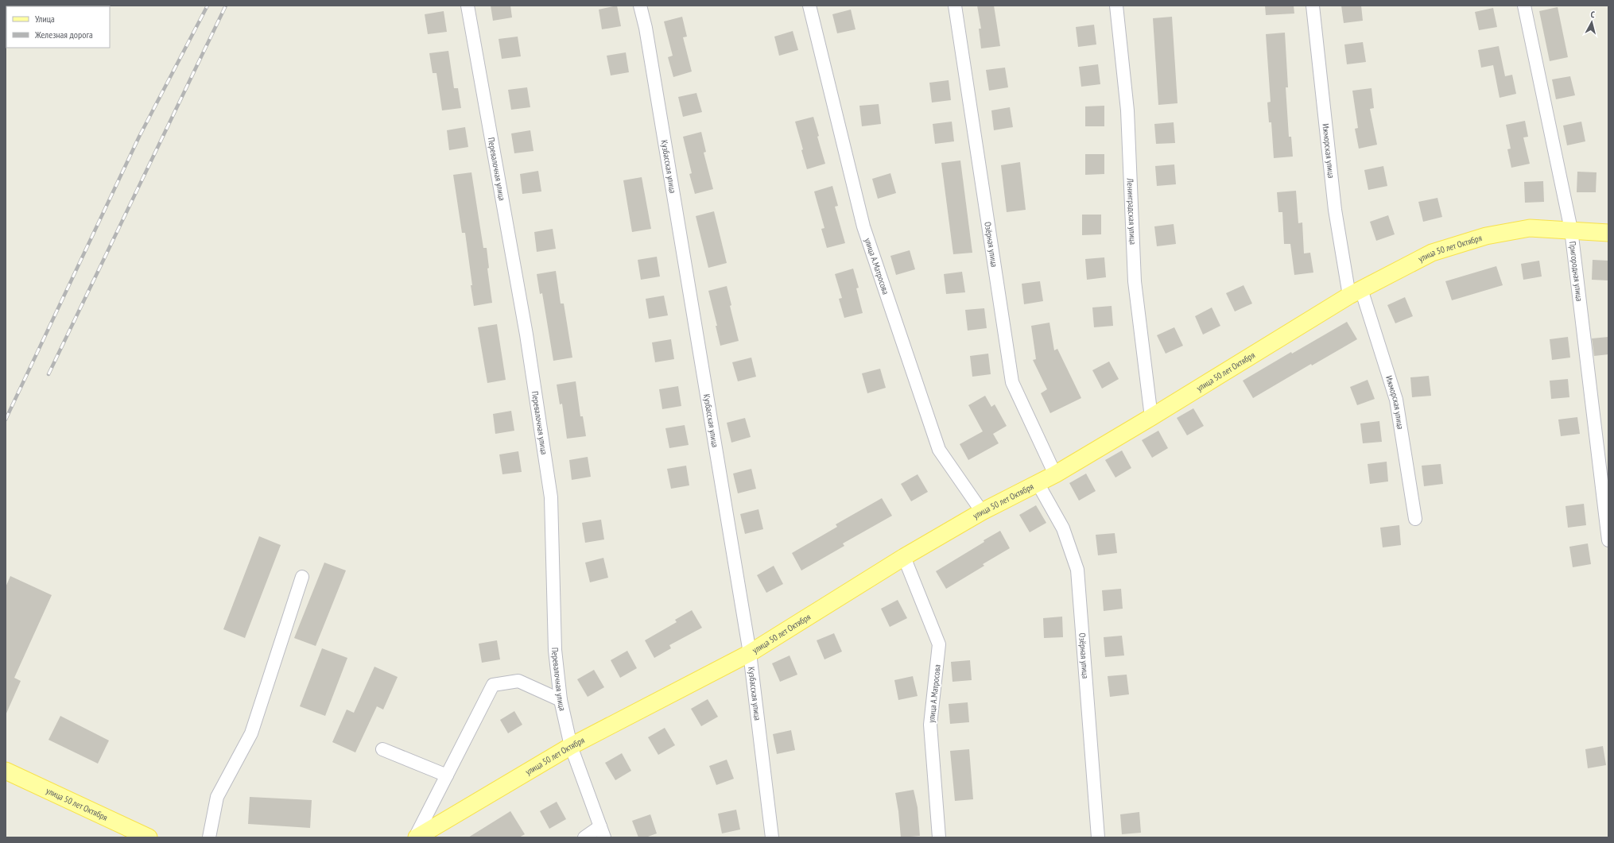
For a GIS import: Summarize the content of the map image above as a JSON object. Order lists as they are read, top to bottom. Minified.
{"streets":{"main road":["улица 50 лет Октября"],"street":["Ижморская улица","Кузбасская улица","Перевалочная улица","Ленинградская улица","Озёрная улица","улица А.Матросова","Пригородная улица"]},"crossings":[["Ижморская улица","улица 50 лет Октября"],["Кузбасская улица","улица 50 лет Октября"],["Перевалочная улица","улица 50 лет Октября"],["Ленинградская улица","улица 50 лет Октября"],["Озёрная улица","улица 50 лет Октября"],["улица 50 лет Октября","улица А.Матросова"],["улица 50 лет Октября","Пригородная улица"]],"legend":["Улица","Железная дорога"],"north":"top"}
